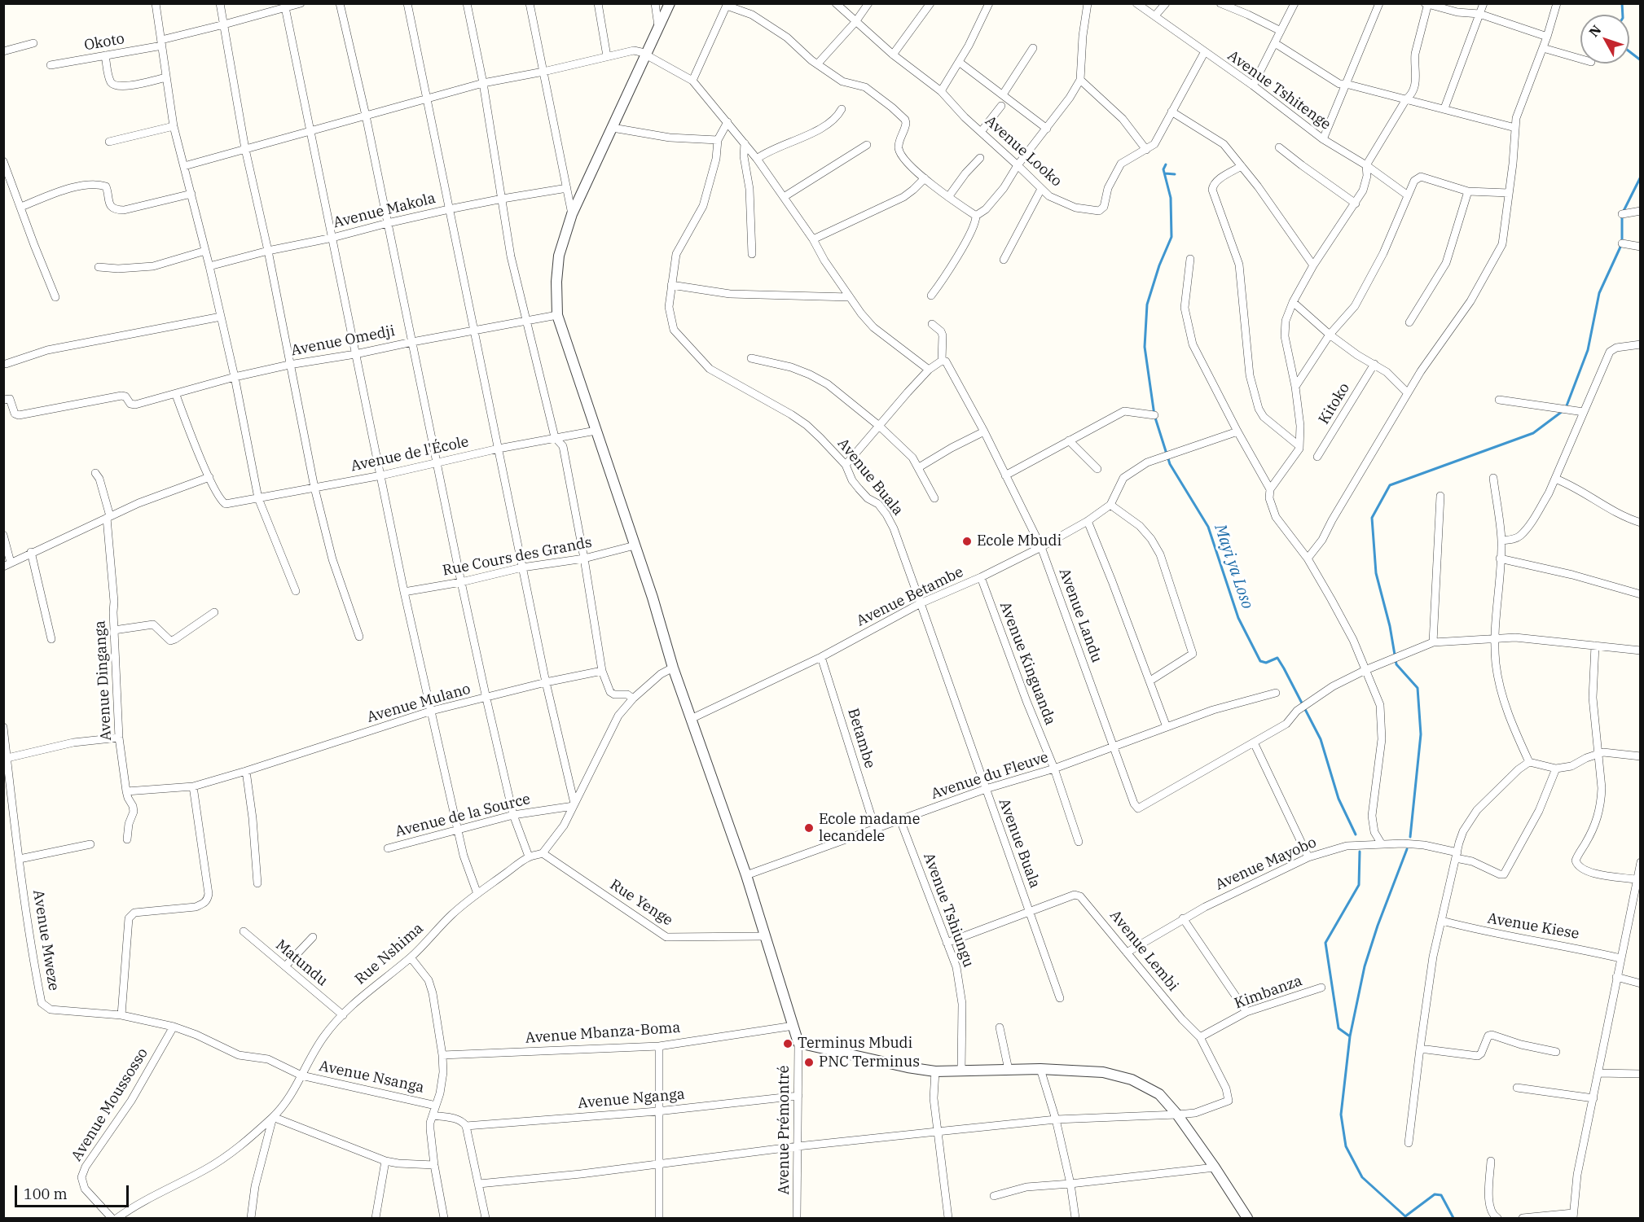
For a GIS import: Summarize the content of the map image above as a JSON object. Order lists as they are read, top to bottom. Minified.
{"streets":{"street":["Okoto","Avenue Tshitenge","Avenue Looko","Avenue Makola","Avenue Omedji","Kitoko","Avenue de l'École","Avenue Buala","Rue Cours des Grands","Avenue Betambe","Avenue Landu","Avenue Kinguanda","Avenue Dinganga","Avenue Mulano","Betambe","Avenue du Fleuve","Avenue de la Source","Avenue Mayobo","Rue Yenge","Avenue Tshiungu","Avenue Kiese","Avenue Mweze","Avenue Lembi","Rue Nshima","Matundu","Kimbanza","Avenue Mbanza-Boma","Avenue Nsanga","Avenue Nganga","Avenue Moussosso","Avenue Prémontré"]},"crossings":[["Avenue Tshitenge","Avenue Looko"],["Avenue Buala","Avenue Betambe"],["Avenue Buala","Avenue du Fleuve"],["Avenue Buala","Avenue Lembi"],["Avenue Betambe","Avenue Landu"],["Avenue Betambe","Avenue Kinguanda"],["Avenue Betambe","Betambe"],["Avenue Landu","Avenue du Fleuve"],["Avenue Kinguanda","Avenue du Fleuve"],["Avenue Dinganga","Avenue Mulano"],["Betambe","Avenue du Fleuve"],["Avenue du Fleuve","Avenue Tshiungu"],["Avenue Mayobo","Avenue Lembi"],["Rue Yenge","Rue Nshima"],["Avenue Tshiungu","Avenue Lembi"],["Avenue Mweze","Rue Nshima"],["Avenue Mweze","Avenue Nsanga"],["Avenue Mweze","Avenue Moussosso"],["Avenue Lembi","Kimbanza"],["Rue Nshima","Matundu"],["Rue Nshima","Avenue Nsanga"],["Avenue Nganga","Avenue Prémontré"]],"water":["Mayi ya Loso"],"places":["Ecole Mbudi","Ecole madame lecandele","Terminus Mbudi","PNC Terminus"],"scale_bar":"100 m","north":"top left"}
